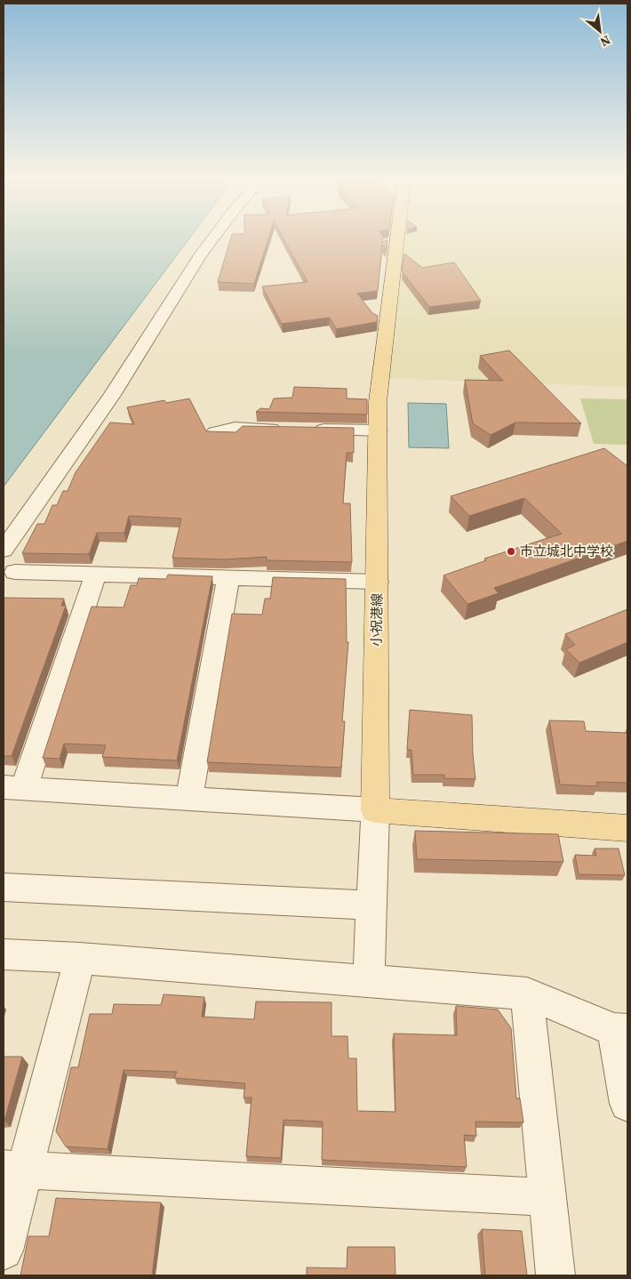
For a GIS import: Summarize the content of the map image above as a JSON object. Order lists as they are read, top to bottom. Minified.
{"streets":{"main road":["小祝港線"]},"places":["市立城北中学校"],"north":"bottom right"}
